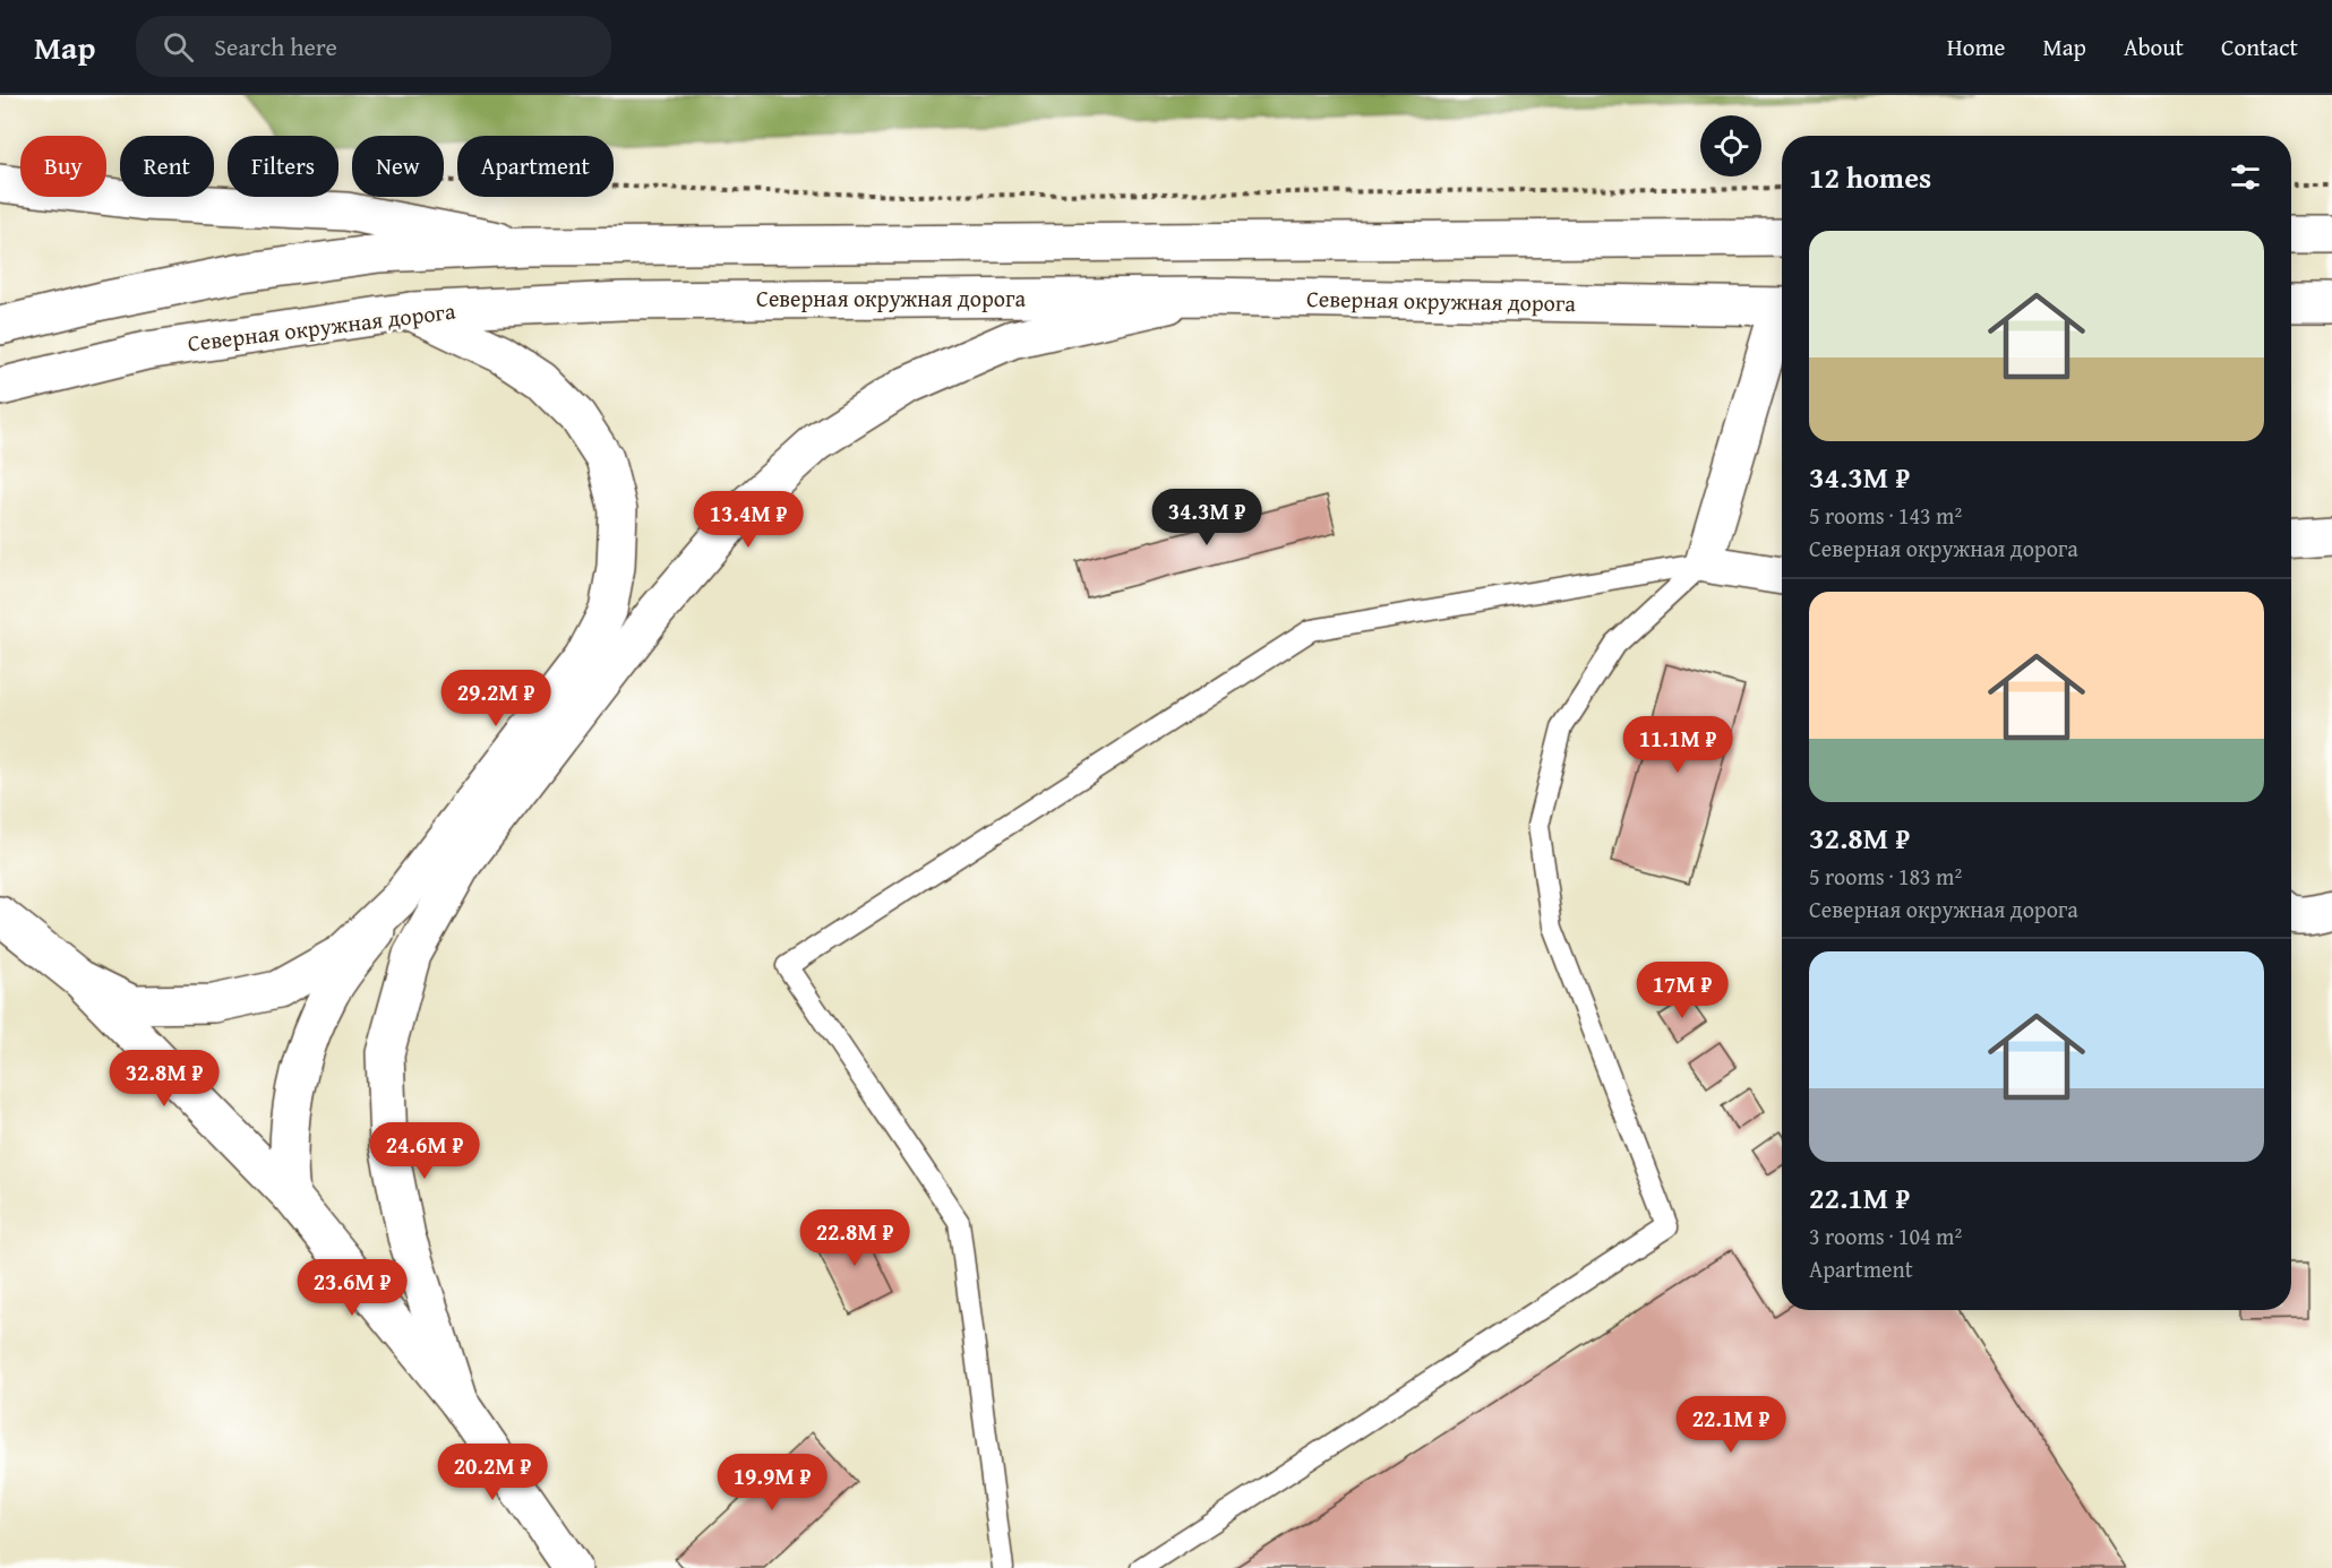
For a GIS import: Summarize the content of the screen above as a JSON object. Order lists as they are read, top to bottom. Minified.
{"streets":{"main road":["Северная окружная дорога"]},"page":{"header":"Map","search":"Search here","nav":["Home","Map","About","Contact"],"chip":["Buy","Rent","Filters","New","Apartment"],"heading":"12 homes","list":[{"name":"34.3M ₽","note":"5 rooms · 143 m² · Северная окружная дорога"},{"name":"32.8M ₽","note":"5 rooms · 183 m² · Северная окружная дорога"},{"name":"22.1M ₽","note":"3 rooms · 104 m² · Apartment"}],"price":["34.3M ₽","13.4M ₽","29.2M ₽","11.1M ₽","17M ₽","32.8M ₽","24.6M ₽","22.8M ₽","23.6M ₽","22.1M ₽","20.2M ₽","19.9M ₽"]}}
